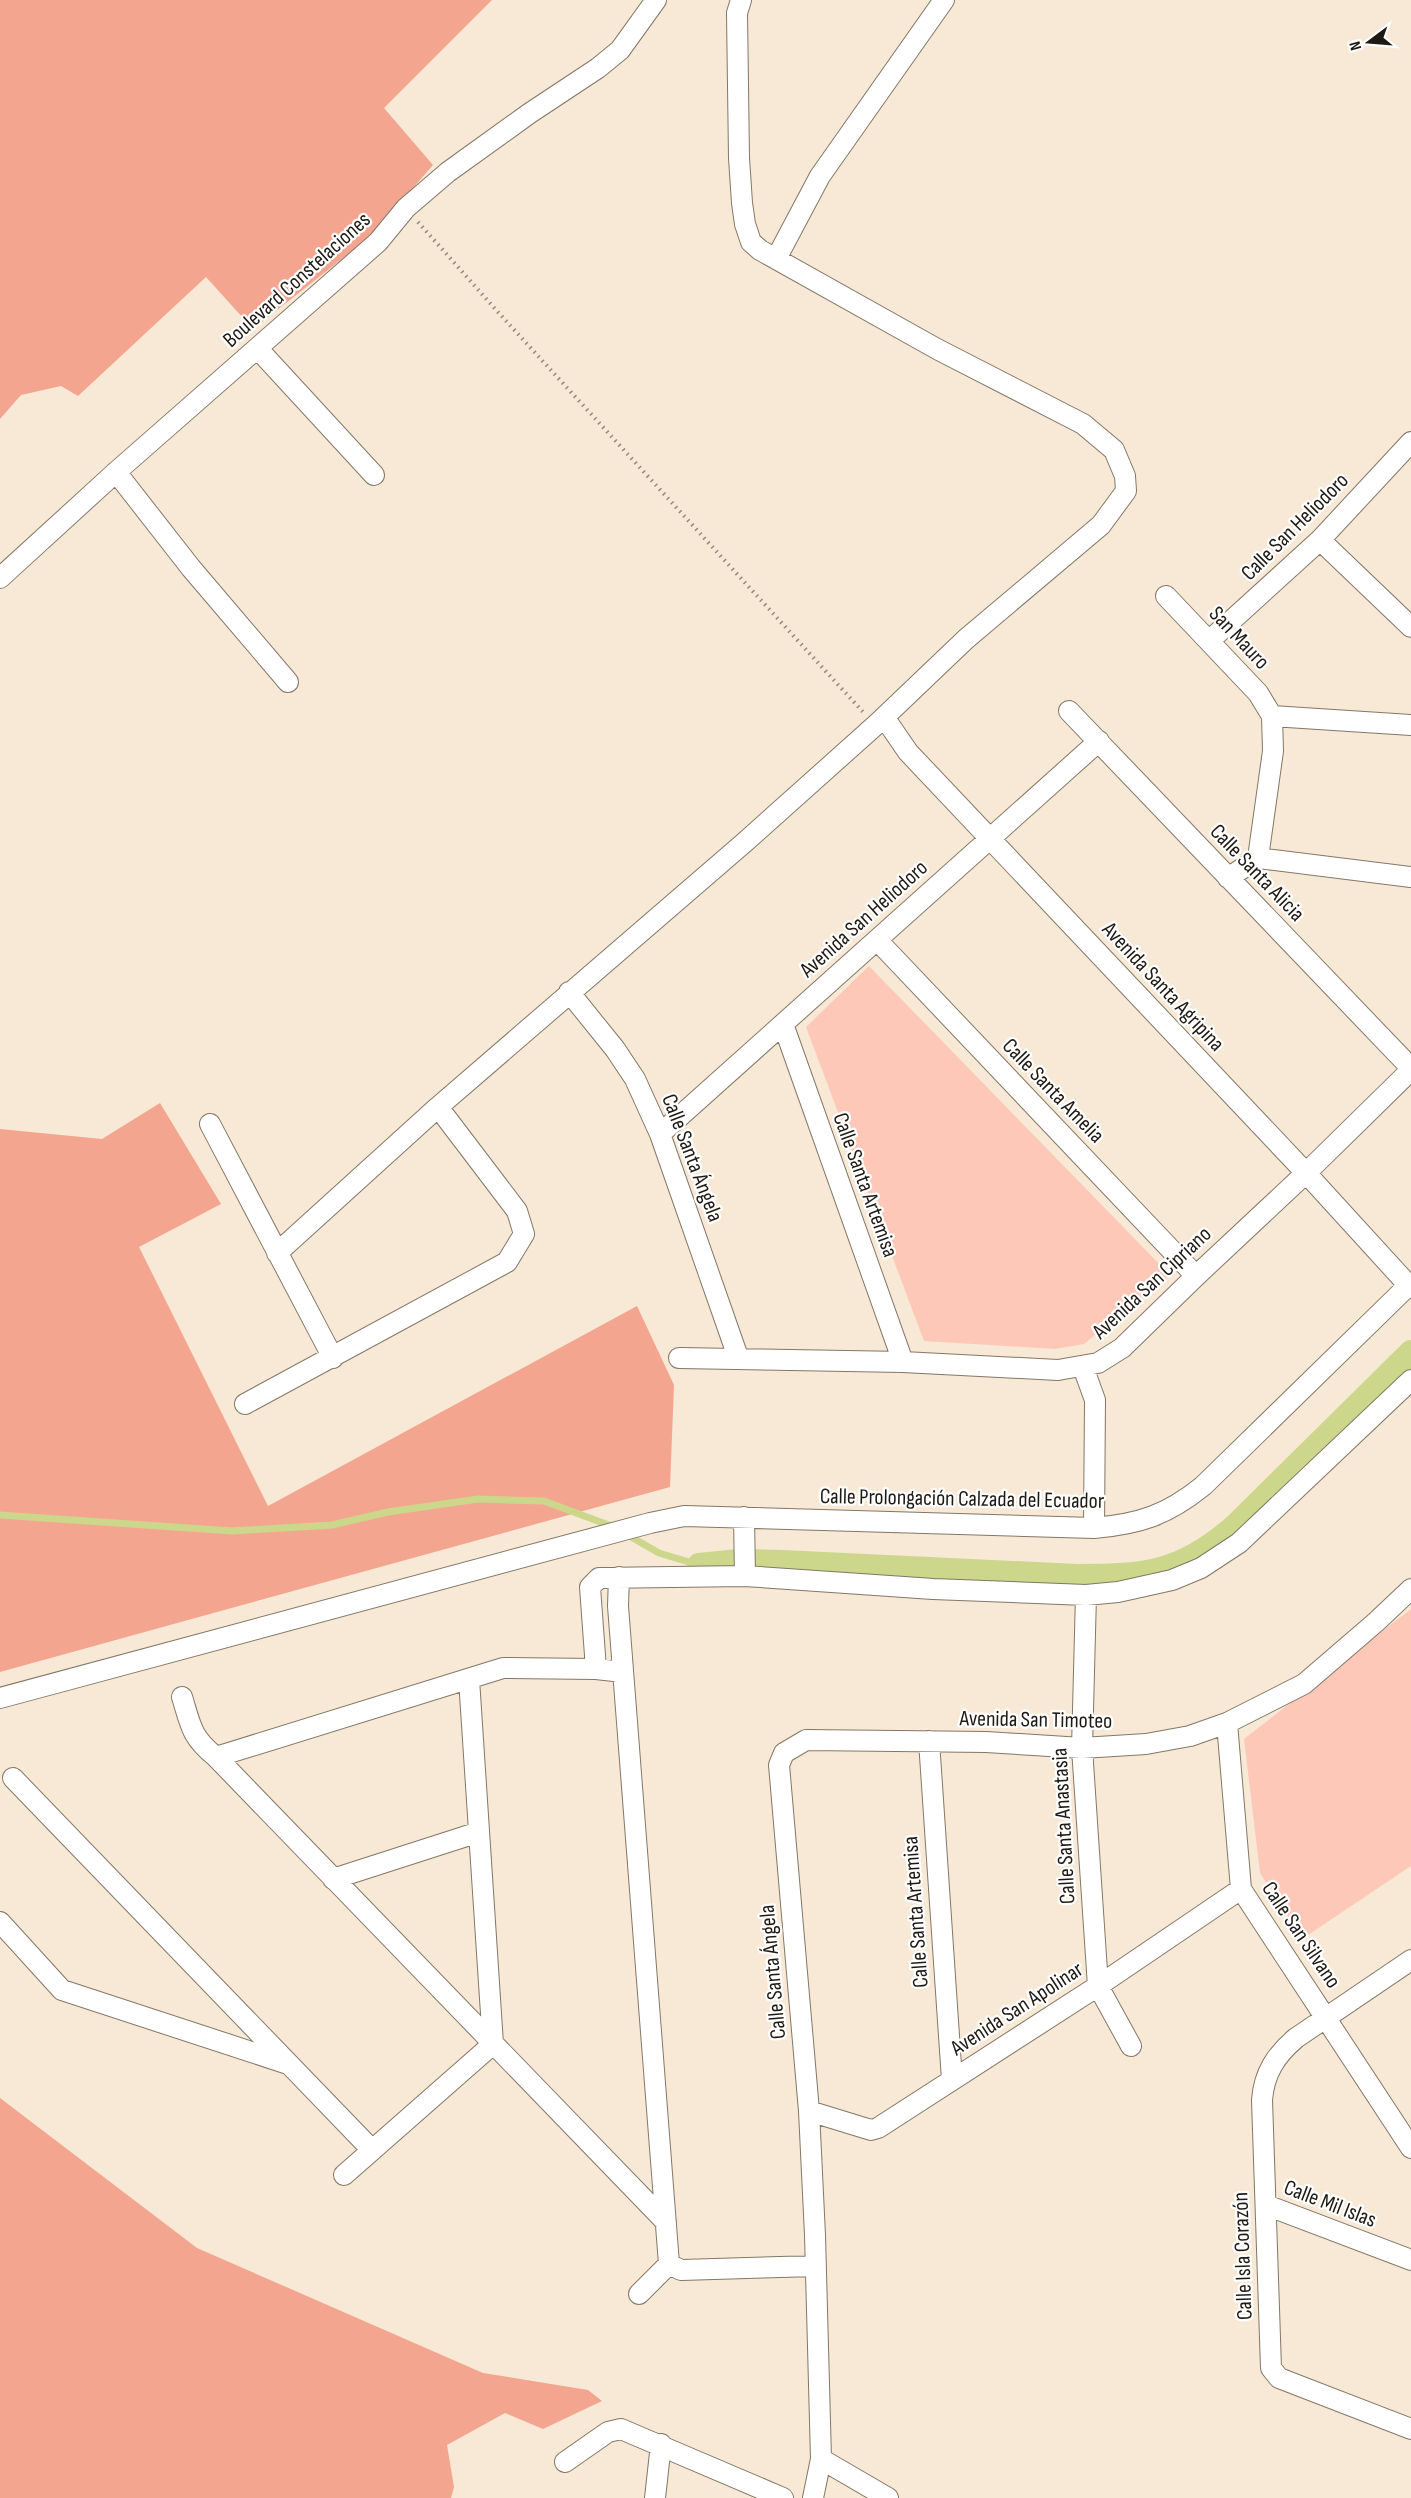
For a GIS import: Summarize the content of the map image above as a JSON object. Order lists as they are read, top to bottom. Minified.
{"streets":{"street":["Boulevard Constelaciones","Calle San Heliodoro","San Mauro","Calle Santa Alicia","Avenida San Heliodoro","Avenida Santa Agripina","Calle Santa Amelia","Calle Santa Ángela","Calle Santa Artemisa","Avenida San Cipriano","Calle Prolongación Calzada del Ecuador","Avenida San Timoteo","Calle Santa Anastasia","Calle San Silvano","Avenida San Apolinar","Calle Mil Islas","Calle Isla Corazón"]},"crossings":[["Calle San Heliodoro","San Mauro"],["Calle Santa Alicia","Avenida San Heliodoro"],["Calle Santa Alicia","Avenida San Cipriano"],["Avenida San Heliodoro","Avenida Santa Agripina"],["Avenida San Heliodoro","Calle Santa Amelia"],["Avenida San Heliodoro","Calle Santa Ángela"],["Avenida San Heliodoro","Calle Santa Artemisa"],["Avenida Santa Agripina","Avenida San Cipriano"],["Avenida Santa Agripina","Calle Prolongación Calzada del Ecuador"],["Calle Santa Amelia","Avenida San Cipriano"],["Calle Santa Ángela","Avenida San Cipriano"],["Calle Santa Ángela","Avenida San Timoteo"],["Calle Santa Ángela","Avenida San Apolinar"],["Calle Santa Artemisa","Avenida San Cipriano"],["Calle Santa Artemisa","Avenida San Timoteo"],["Calle Santa Artemisa","Avenida San Apolinar"],["Avenida San Timoteo","Calle Santa Anastasia"],["Avenida San Timoteo","Calle San Silvano"],["Calle Santa Anastasia","Avenida San Apolinar"],["Calle San Silvano","Avenida San Apolinar"],["Calle San Silvano","Calle Isla Corazón"],["Calle Mil Islas","Calle Isla Corazón"]],"north":"left"}
